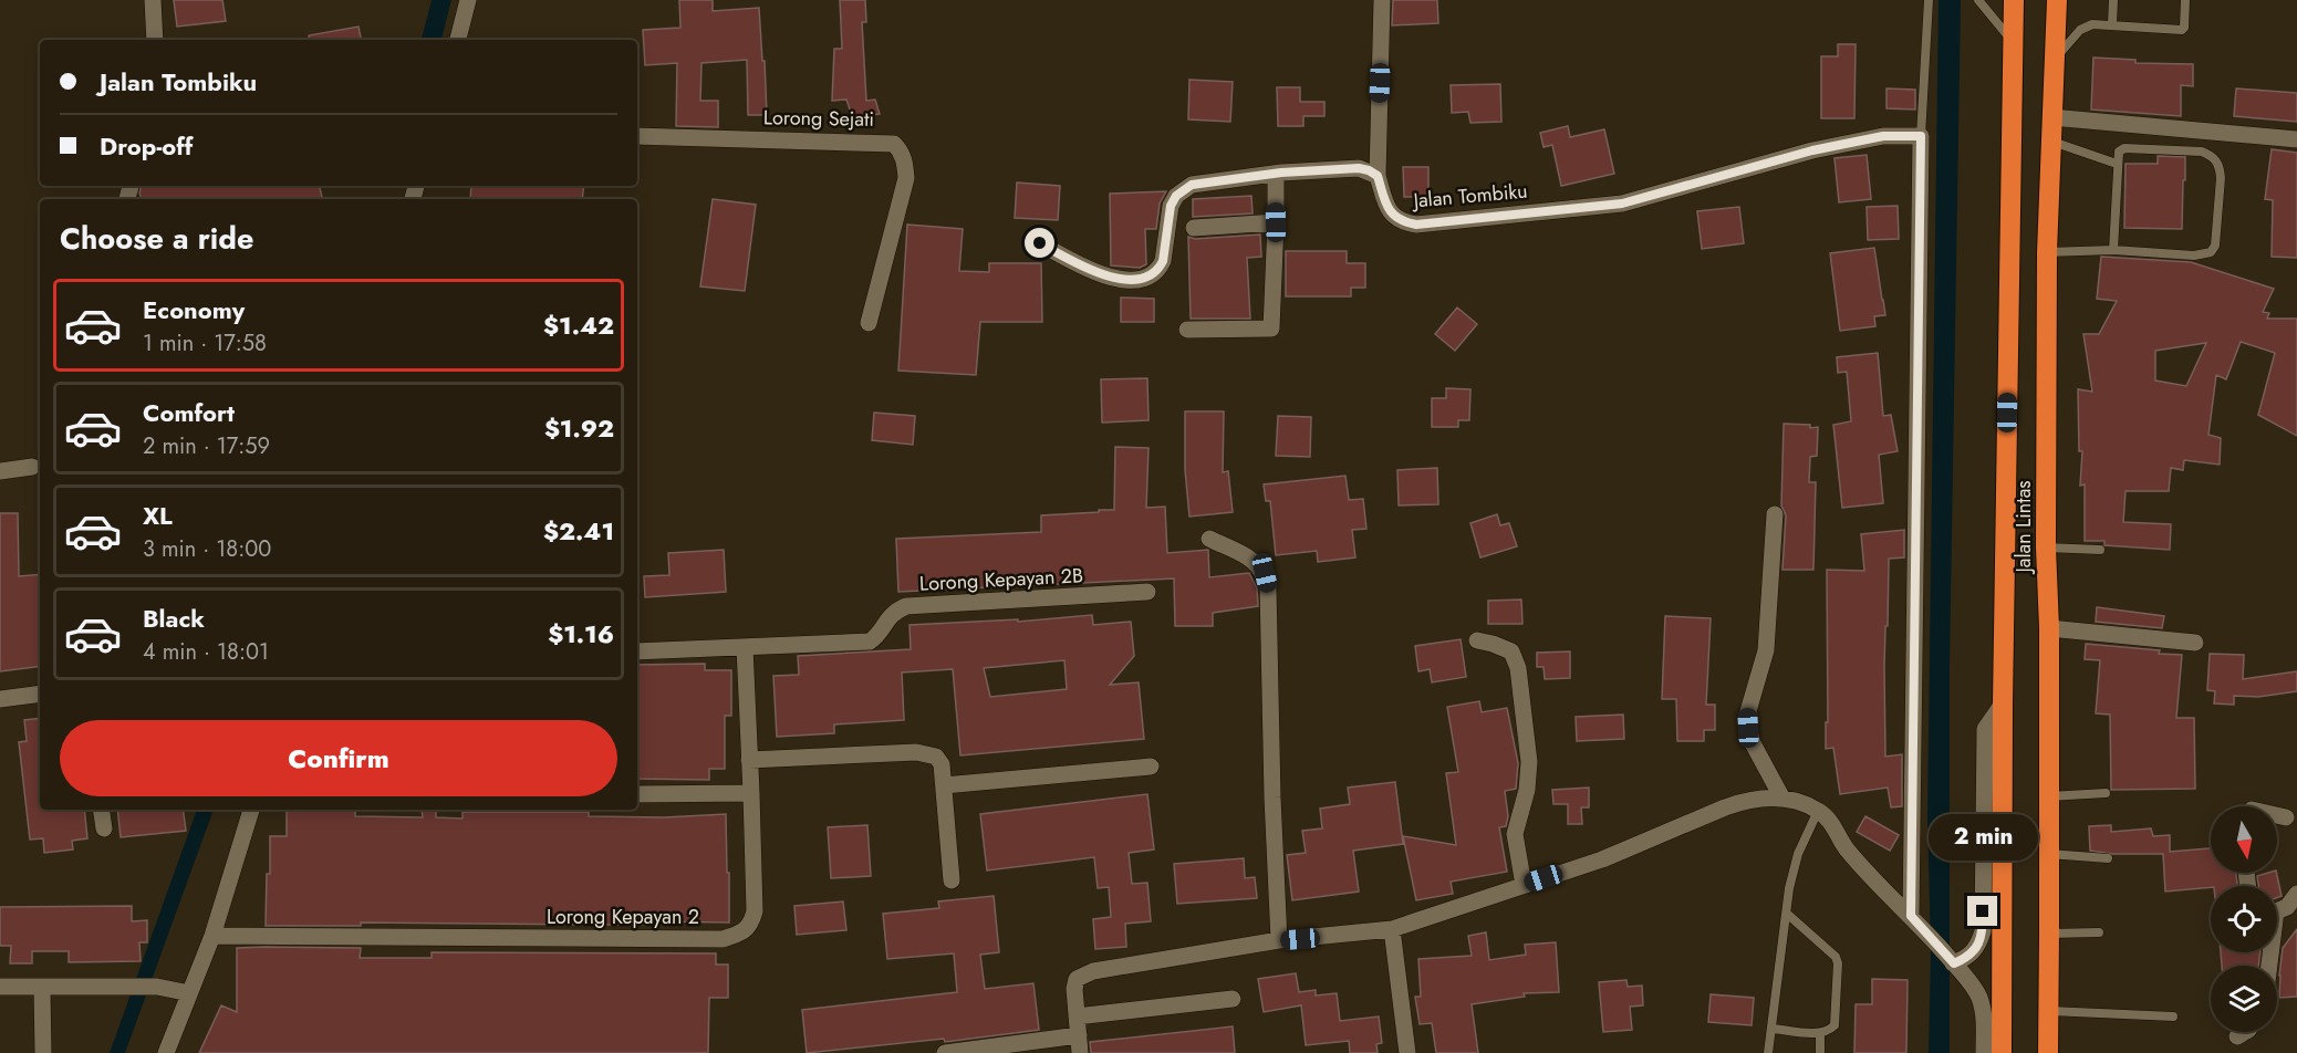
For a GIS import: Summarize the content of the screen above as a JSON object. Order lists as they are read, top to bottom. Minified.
{"streets":{"highway":["Jalan Lintas"],"street":["Lorong Sejati","Jalan Tombiku","Lorong Kepayan 2B","Lorong Kepayan 2"]},"crossings":[["Lorong Kepayan 2B","Lorong Kepayan 2"]],"north":"bottom","page":{"banner":["Jalan Tombiku","Drop-off"],"heading":"Choose a ride","list":[{"name":"Economy","note":"1 min · 17:58","value":"$1.42"},{"name":"Comfort","note":"2 min · 17:59","value":"$1.92"},{"name":"XL","note":"3 min · 18:00","value":"$2.41"},{"name":"Black","note":"4 min · 18:01","value":"$1.16"}],"buttons":"Confirm","bubble":"2 min"}}
